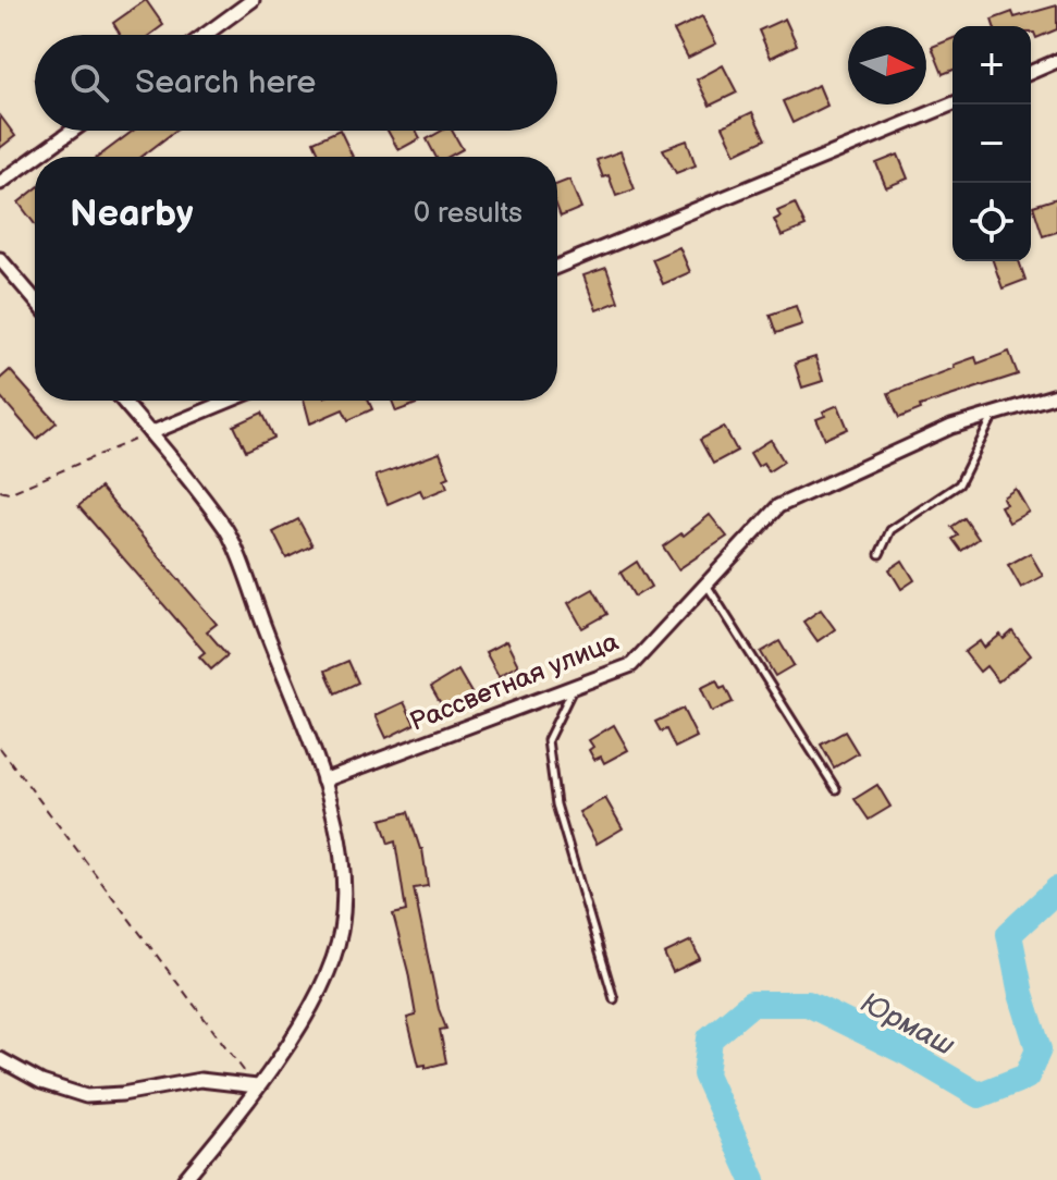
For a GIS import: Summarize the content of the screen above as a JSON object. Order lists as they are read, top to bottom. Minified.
{"streets":{"street":["Рассветная улица"]},"water":["Юрмаш"],"north":"right","page":{"map_buttons":["+","−"],"search":"Search here","heading":["Nearby","0 results"]}}
